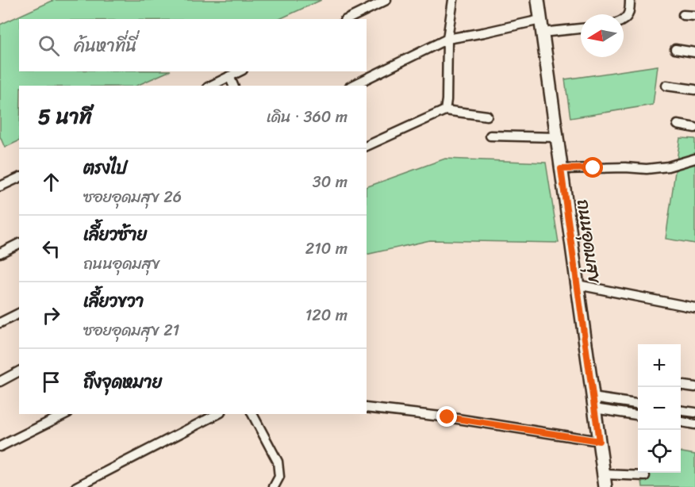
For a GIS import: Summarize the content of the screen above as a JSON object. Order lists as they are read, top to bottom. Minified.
{"streets":{"main road":["ถนนอุดมสุข"]},"north":"left","page":{"search":"ค้นหาที่นี่","heading":["5 นาที","เดิน · 360 m"],"list":[["ตรงไป","ซอยอุดมสุข 26","30 m"],["เลี้ยวซ้าย","ถนนอุดมสุข","210 m"],["เลี้ยวขวา","ซอยอุดมสุข 21","120 m"],"ถึงจุดหมาย"],"map_buttons":["+","−"]}}
